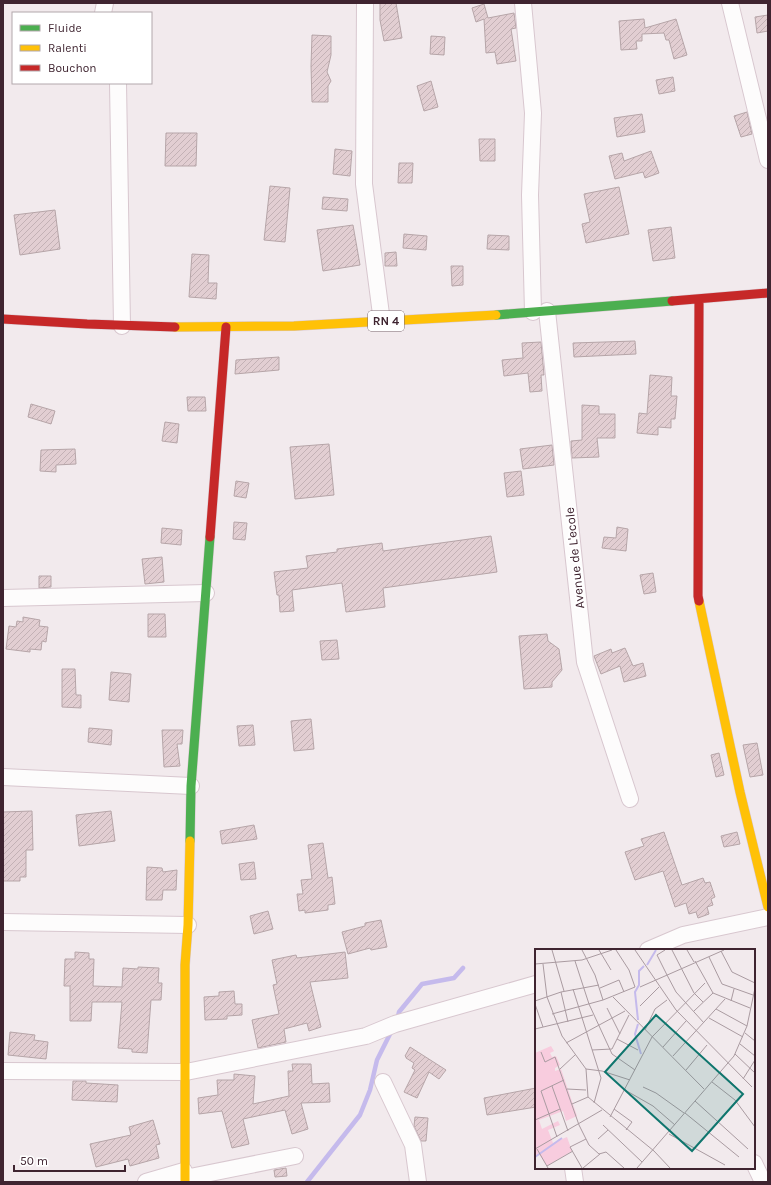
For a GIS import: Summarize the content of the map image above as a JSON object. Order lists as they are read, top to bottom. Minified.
{"streets":{"main road":["RN 4"],"street":["Avenue de L'ecole"]},"crossings":[["RN 4","Avenue de L'ecole"]],"legend":["Fluide","Ralenti","Bouchon"],"scale_bar":"50 m"}
